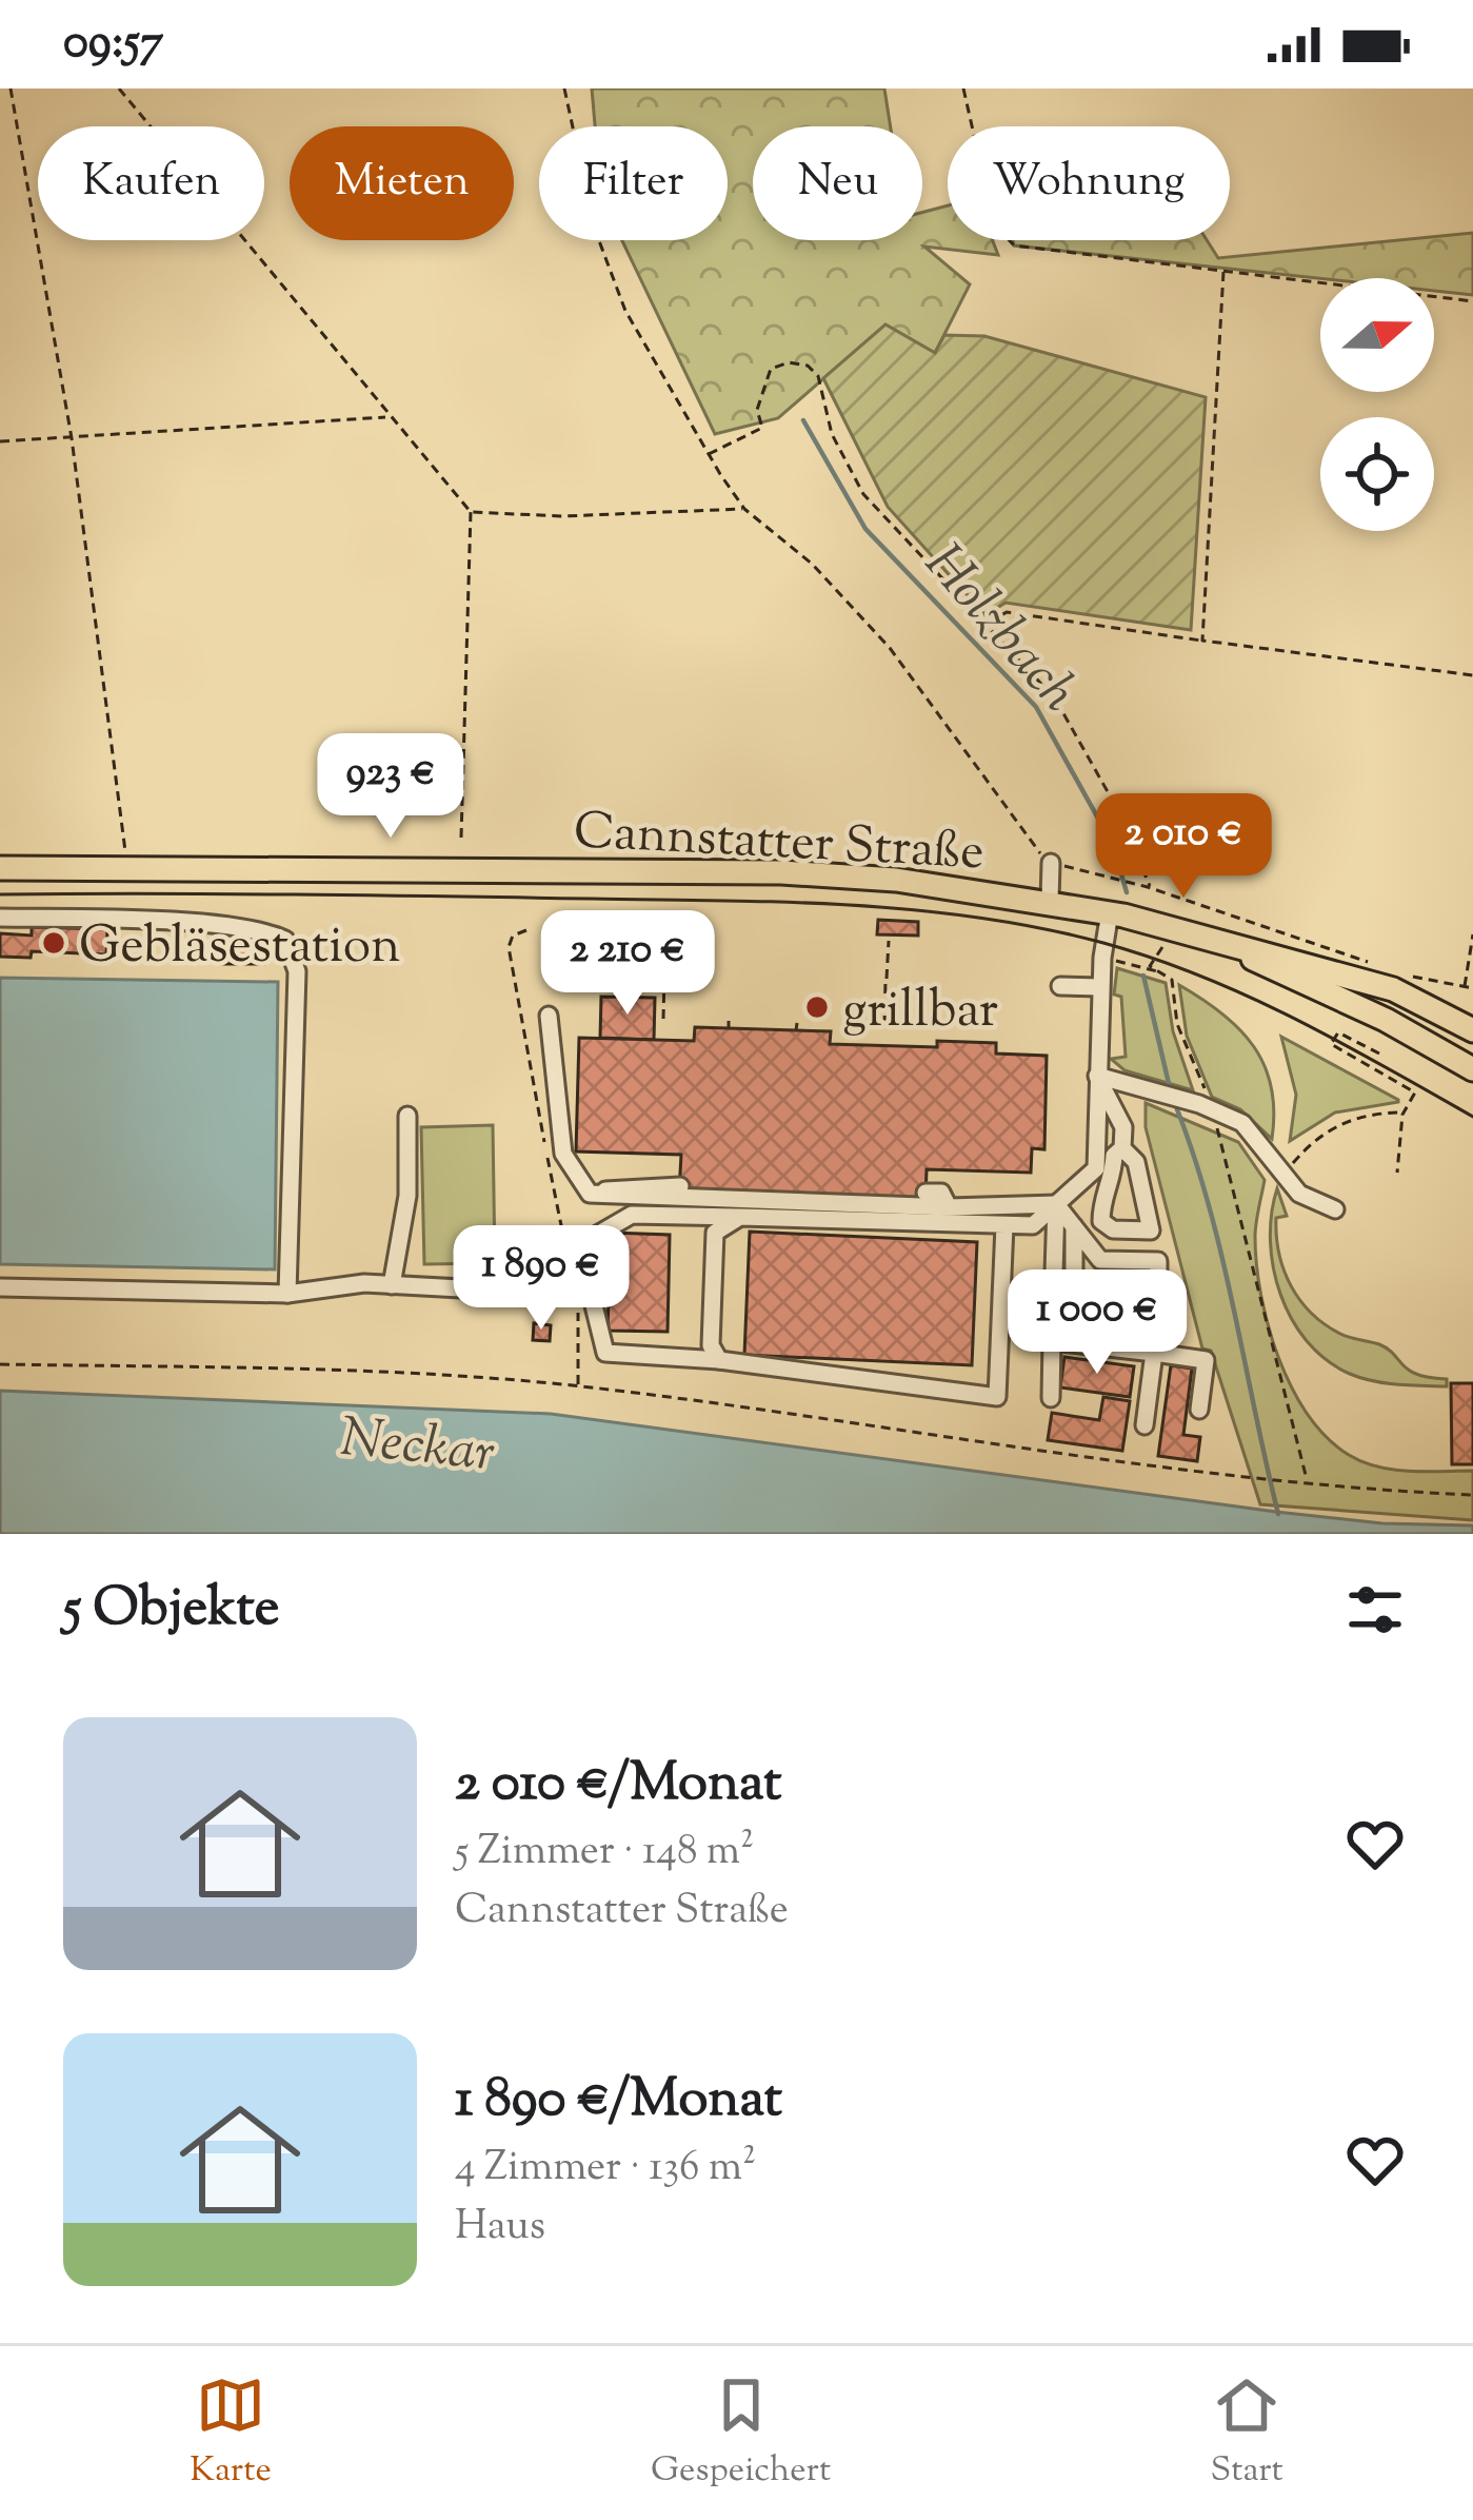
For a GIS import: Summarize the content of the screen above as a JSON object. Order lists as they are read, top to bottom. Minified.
{"streets":{"main road":["Cannstatter Straße"]},"water":["Holzbach","Neckar"],"places":["Gebläsestation","grillbar"],"north":"right","page":{"status":"09:57","chip":["Kaufen","Mieten","Filter","Neu","Wohnung"],"price":["923 €","2 010 €","2 210 €","1 890 €","1 000 €"],"heading":"5 Objekte","list":[{"name":"2 010 €/Monat","note":"5 Zimmer · 148 m² · Cannstatter Straße"},{"name":"1 890 €/Monat","note":"4 Zimmer · 136 m² · Haus"}],"tabs":["Karte","Gespeichert","Start"]}}
